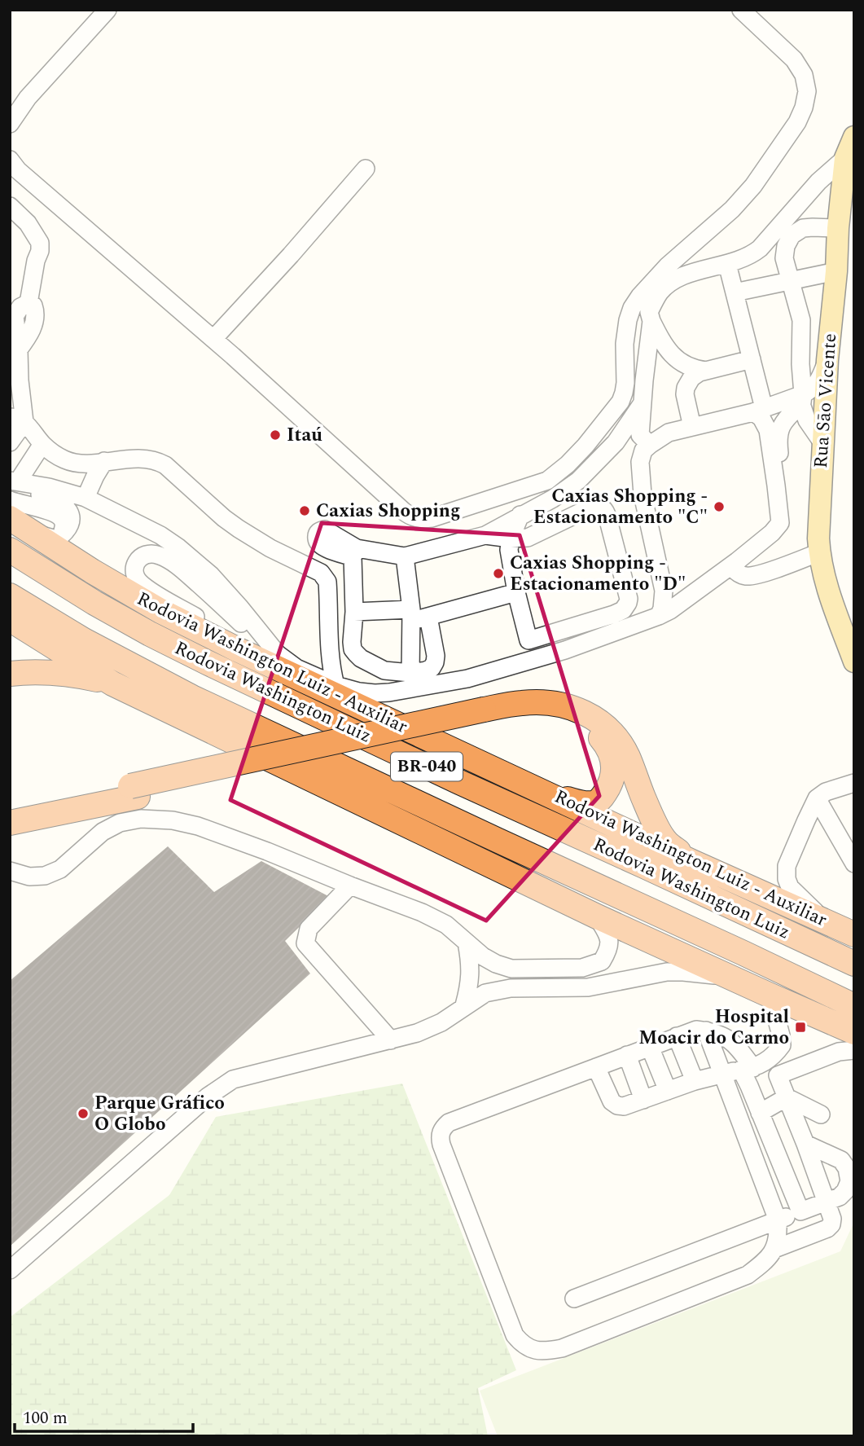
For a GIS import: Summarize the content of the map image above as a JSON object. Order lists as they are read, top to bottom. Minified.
{"streets":{"highway":["Rodovia Washington Luiz - Auxiliar","Rodovia Washington Luiz","BR-040"],"main road":["Rua Sāo Vicente"]},"places":{"other":["Itaú","Caxias Shopping - Estacionamento \"C\"","Caxias Shopping","Caxias Shopping - Estacionamento \"D\"","Parque Gráfico O Globo"],"transit":["Hospital Moacir do Carmo"]},"scale_bar":"100 m"}
